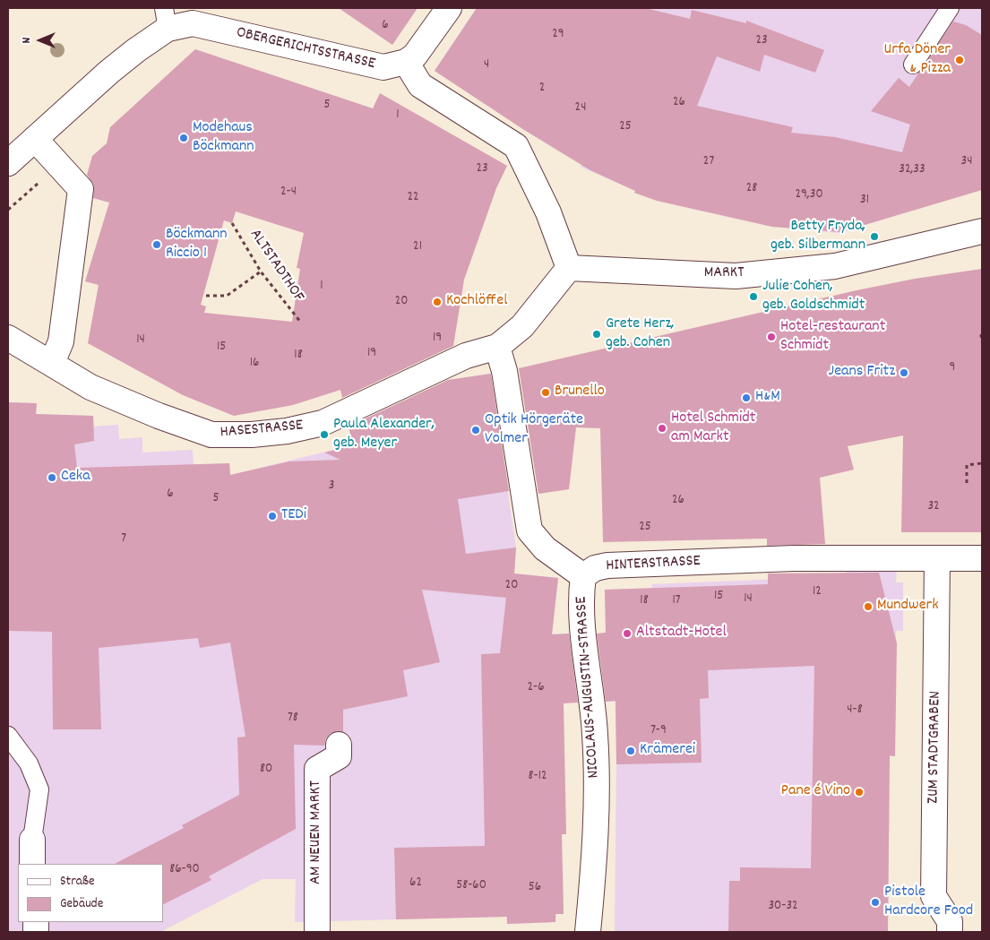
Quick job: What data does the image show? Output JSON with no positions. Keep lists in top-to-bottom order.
{
  "streets": {
    "street": [
      "OBERGERICHTSSTRASSE",
      "MARKT",
      "HASESTRASSE",
      "HINTERSTRASSE",
      "NICOLAUS-AUGUSTIN-STRASSE",
      "ZUM STADTGRABEN",
      "AM NEUEN MARKT"
    ],
    "path": ["ALTSTADTHOF"]
  },
  "crossings": [
    ["MARKT", "HASESTRASSE"],
    ["HASESTRASSE", "HINTERSTRASSE"],
    ["HINTERSTRASSE", "NICOLAUS-AUGUSTIN-STRASSE"],
    ["HINTERSTRASSE", "ZUM STADTGRABEN"]
  ],
  "places": [
    "Urfa Döner & Pizza",
    "Modehaus Böckmann",
    "Betty Fryda, geb. Silbermann",
    "Böckmann Riccio 1",
    "Julie Cohen, geb. Goldschmidt",
    "Kochlöffel",
    "Grete Herz, geb. Cohen",
    "Hotel-restaurant Schmidt",
    "Jeans Fritz",
    "Brunello",
    "H&M",
    "Hotel Schmidt am Markt",
    "Optik Hörgeräte Volmer",
    "Paula Alexander, geb. Meyer",
    "Ceka",
    "TEDi",
    "Mundwerk",
    "Altstadt-Hotel",
    "Krämerei",
    "Pane é Vino",
    "Pistole Hardcore Food"
  ],
  "house_numbers": [
    "6",
    "29",
    "23",
    "4",
    "2",
    "26",
    "5",
    "24",
    "1",
    "25",
    "27",
    "34",
    "23",
    "32,33",
    "28",
    "2-4",
    "29,30",
    "22",
    "31",
    "21",
    "1",
    "20",
    "19",
    "14",
    "15",
    "19",
    "18",
    "16",
    "9",
    "3",
    "6",
    "5",
    "26",
    "32",
    "25",
    "7",
    "20",
    "12",
    "15",
    "14",
    "18",
    "17",
    "2-6",
    "4-8",
    "78",
    "7-9",
    "80",
    "8-12",
    "86-90",
    "62",
    "58-60",
    "56",
    "30-32"
  ],
  "legend": ["Straße", "Gebäude"],
  "north": "left"
}
